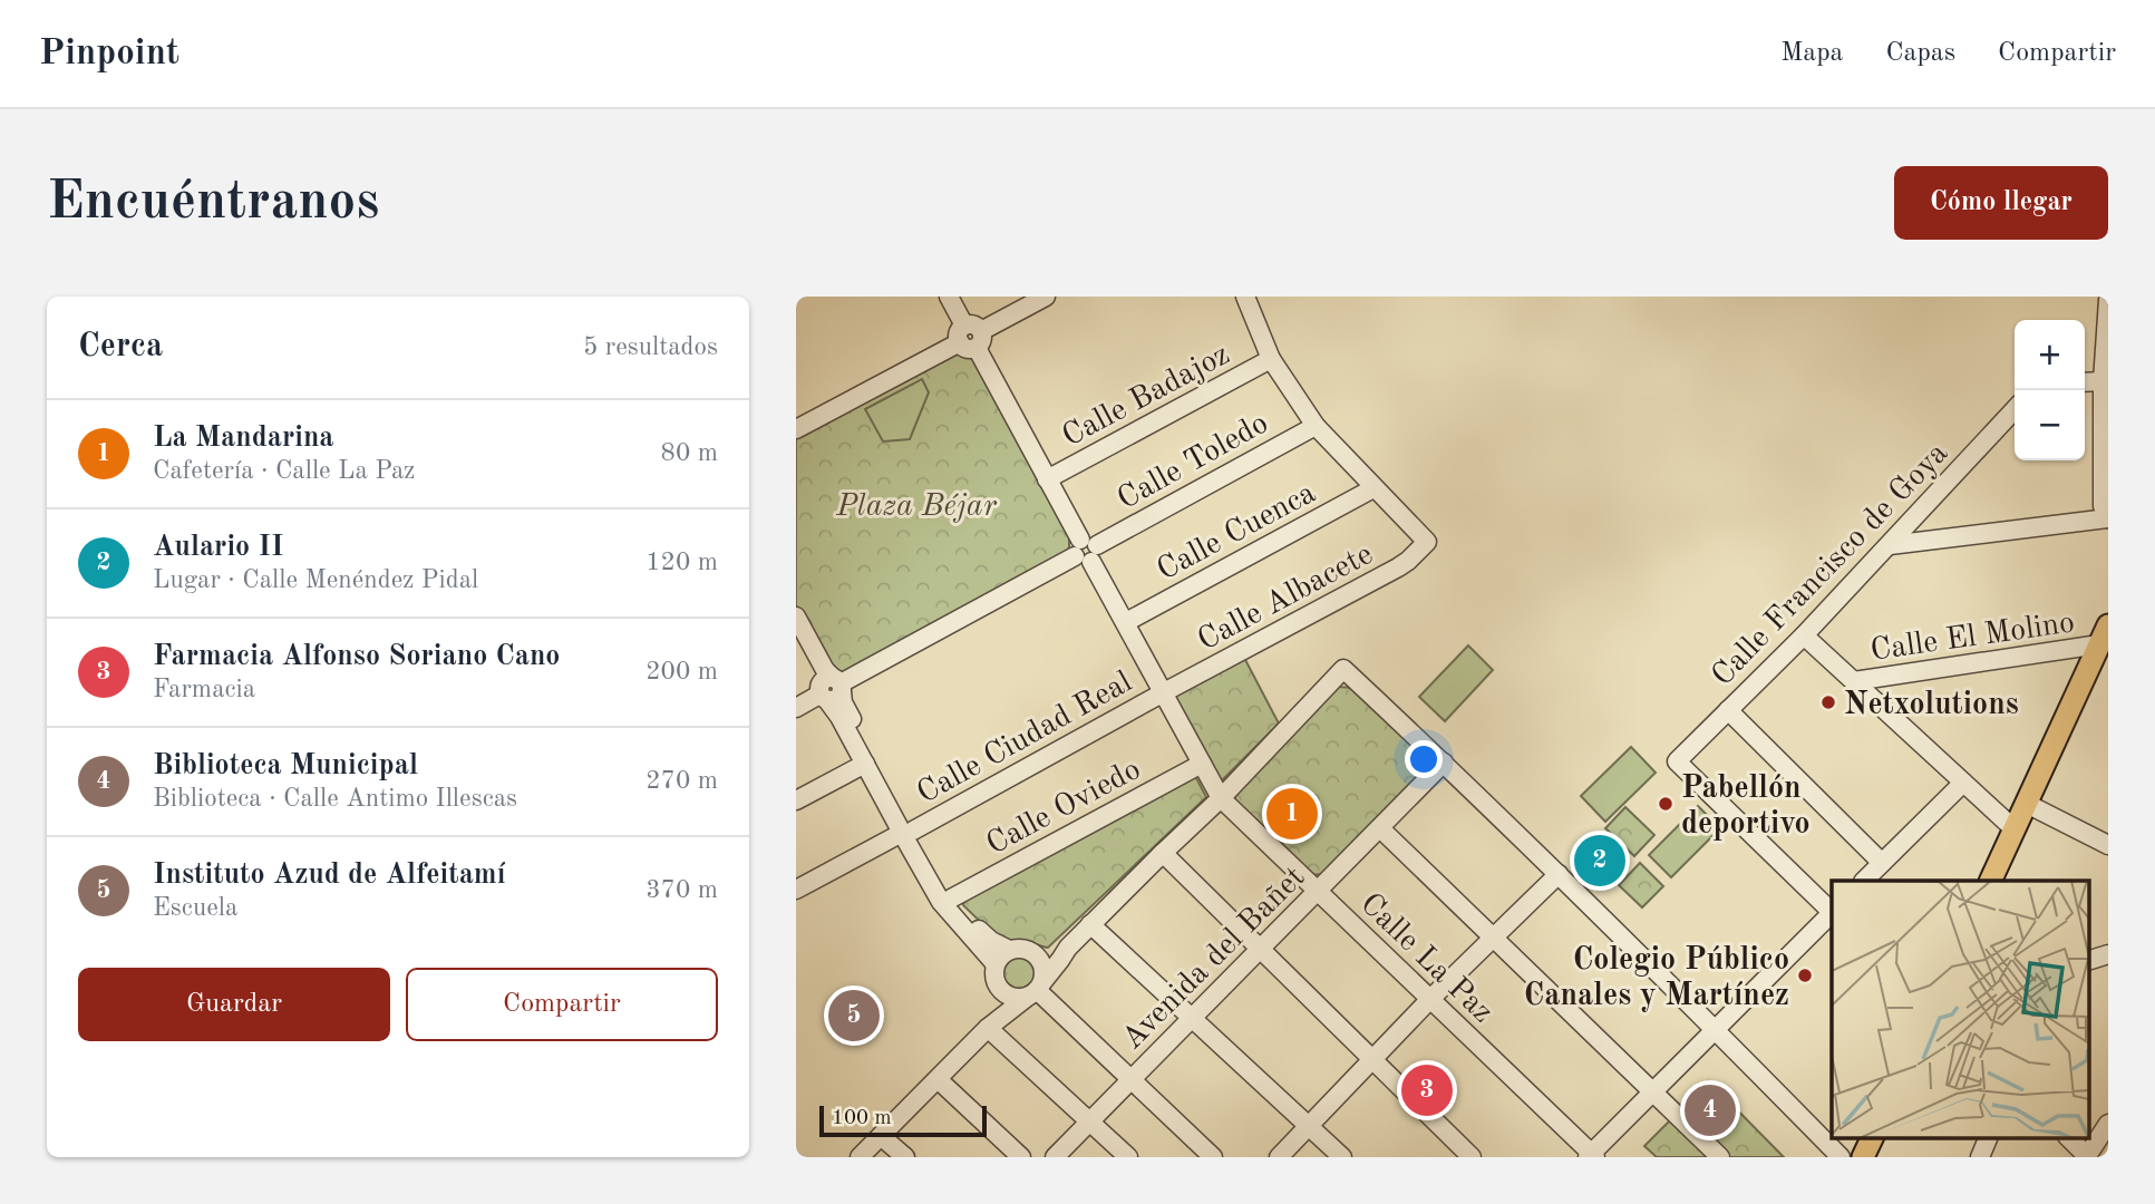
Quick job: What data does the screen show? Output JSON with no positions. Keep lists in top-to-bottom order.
{
  "streets": {
    "street": [
      "Calle Badajoz",
      "Calle Toledo",
      "Calle Cuenca",
      "Calle Francisco de Goya",
      "Calle Albacete",
      "Calle El Molino",
      "Calle Ciudad Real",
      "Calle Oviedo",
      "Avenida del Bañet",
      "Calle La Paz"
    ]
  },
  "crossings": [
    ["Calle Badajoz", "Calle La Paz"],
    ["Calle Toledo", "Calle La Paz"],
    ["Calle Cuenca", "Calle Albacete"],
    ["Calle Cuenca", "Calle La Paz"],
    ["Calle Albacete", "Calle Ciudad Real"],
    ["Calle Albacete", "Calle La Paz"],
    ["Calle Ciudad Real", "Calle La Paz"],
    ["Calle Oviedo", "Calle La Paz"],
    ["Avenida del Bañet", "Calle La Paz"]
  ],
  "parks": ["Plaza Béjar"],
  "places": ["Netxolutions", "Pabellón deportivo", "Colegio Público Canales y Martínez"],
  "scale_bar": "100 m",
  "page": {
    "header": "Pinpoint",
    "nav": ["Mapa", "Capas", "Compartir"],
    "buttons": [
      "Cómo llegar",
      ["Guardar", "Compartir"]
    ],
    "title": "Encuéntranos",
    "heading": ["Cerca", "5 resultados"],
    "map_buttons": ["+", "−"],
    "list": [
      {
        "mark": "1",
        "name": "La Mandarina",
        "note": "Cafetería · Calle La Paz",
        "value": "80 m"
      },
      {
        "mark": "2",
        "name": "Aulario II",
        "note": "Lugar · Calle Menéndez Pidal",
        "value": "120 m"
      },
      {
        "mark": "3",
        "name": "Farmacia Alfonso Soriano Cano",
        "note": "Farmacia",
        "value": "200 m"
      },
      {
        "mark": "4",
        "name": "Biblioteca Municipal",
        "note": "Biblioteca · Calle Antimo Illescas",
        "value": "270 m"
      },
      {
        "mark": "5",
        "name": "Instituto Azud de Alfeitamí",
        "note": "Escuela",
        "value": "370 m"
      }
    ],
    "pins": [
      "1",
      "2",
      "5",
      "3",
      "4"
    ],
    "scale": "100 m"
  }
}
